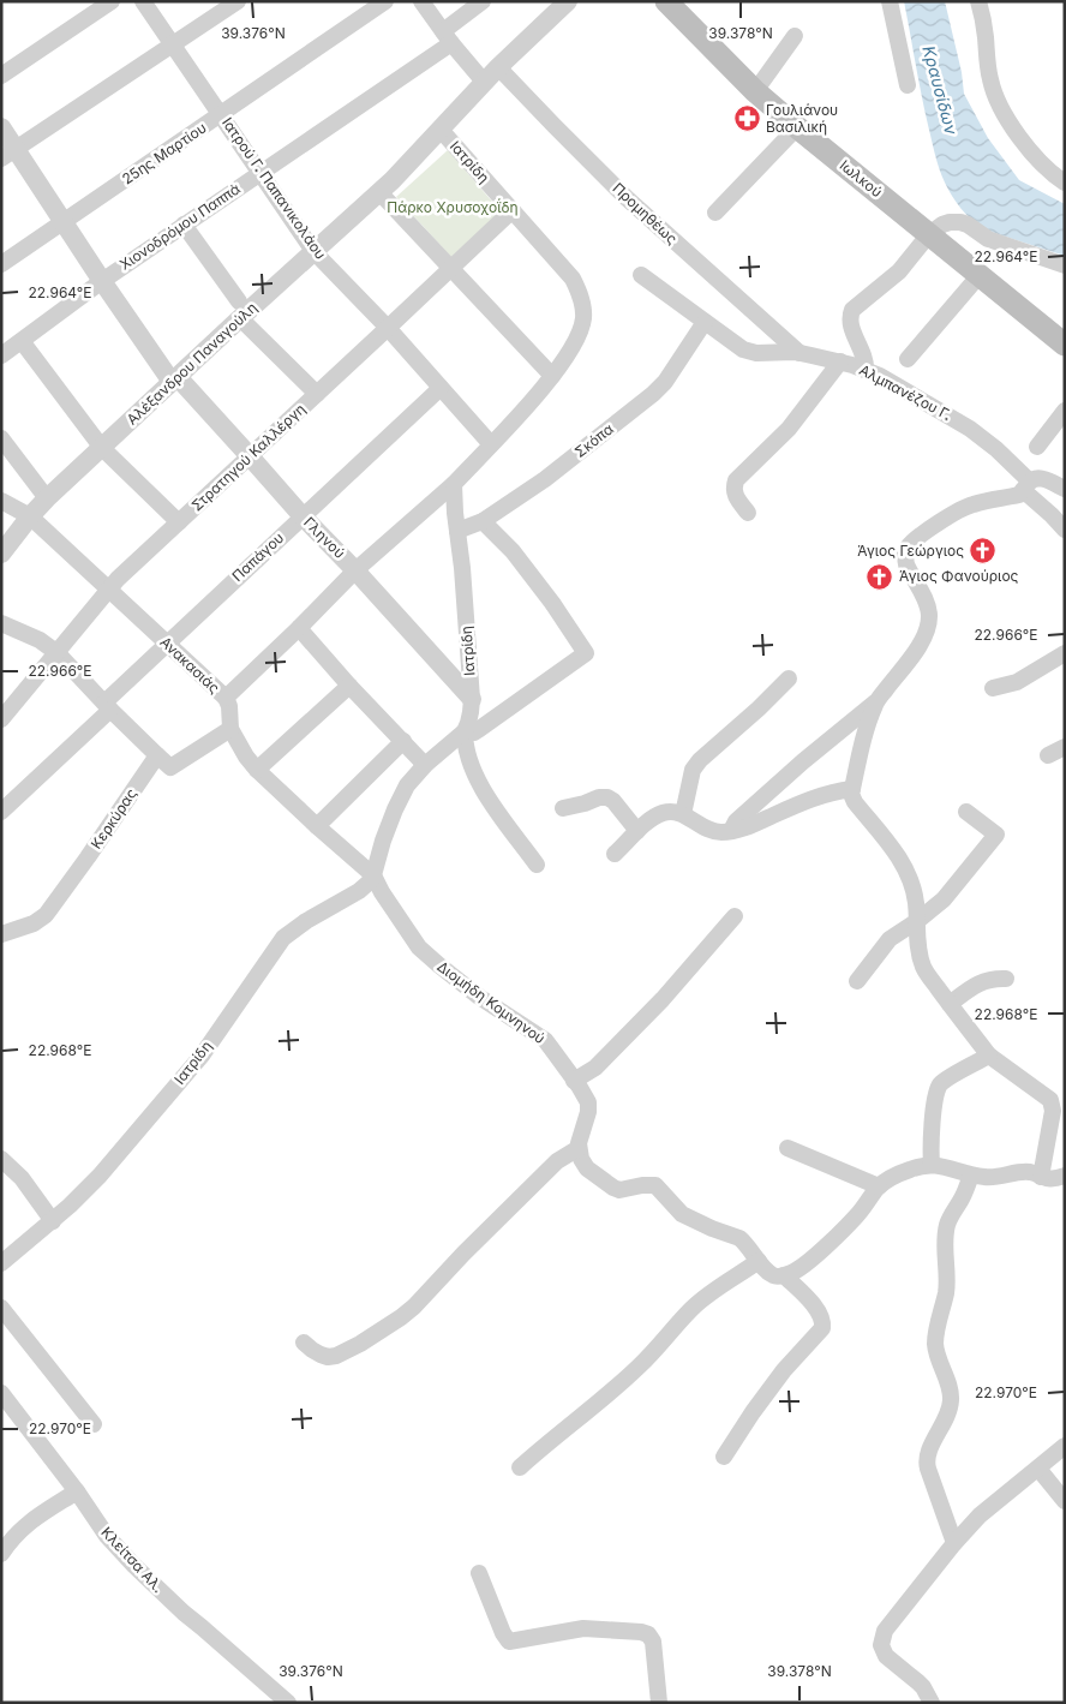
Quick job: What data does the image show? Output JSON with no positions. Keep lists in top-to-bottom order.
{
  "streets": {
    "main road": ["Ιωλκού"],
    "street": [
      "25ης Μαρτίου",
      "Ιατρίδη",
      "Ιατρού Γ. Παπανικολάου",
      "Προμηθέως",
      "Χιονοδρόμου Παππά",
      "Αλέξανδρου Παναγούλη",
      "Αλμπανέζου Γ.",
      "Σκόπα",
      "Στρατηγού Καλλέργη",
      "Γληνού",
      "Παπάγου",
      "Ανακασιάς",
      "Κερκύρας",
      "Διομήδη Κομνηνού",
      "Κλείτσα Αλ."
    ]
  },
  "crossings": [
    ["25ης Μαρτίου", "Ιατρού Γ. Παπανικολάου"],
    ["25ης Μαρτίου", "Γληνού"],
    ["Ιατρίδη", "Ιατρού Γ. Παπανικολάου"],
    ["Ιατρίδη", "Προμηθέως"],
    ["Ιατρίδη", "Αλέξανδρου Παναγούλη"],
    ["Ιατρίδη", "Σκόπα"],
    ["Ιατρίδη", "Στρατηγού Καλλέργη"],
    ["Ιατρίδη", "Γληνού"],
    ["Ιατρίδη", "Ανακασιάς"],
    ["Ιατρίδη", "Διομήδη Κομνηνού"],
    ["Ιατρού Γ. Παπανικολάου", "Χιονοδρόμου Παππά"],
    ["Ιατρού Γ. Παπανικολάου", "Αλέξανδρου Παναγούλη"],
    ["Ιατρού Γ. Παπανικολάου", "Στρατηγού Καλλέργη"],
    ["Ιατρού Γ. Παπανικολάου", "Παπάγου"],
    ["Προμηθέως", "Αλμπανέζου Γ."],
    ["Χιονοδρόμου Παππά", "Γληνού"],
    ["Αλέξανδρου Παναγούλη", "Γληνού"],
    ["Αλέξανδρου Παναγούλη", "Ανακασιάς"],
    ["Αλμπανέζου Γ.", "Σκόπα"],
    ["Στρατηγού Καλλέργη", "Γληνού"],
    ["Στρατηγού Καλλέργη", "Ανακασιάς"],
    ["Γληνού", "Παπάγου"],
    ["Παπάγου", "Ανακασιάς"],
    ["Ανακασιάς", "Διομήδη Κομνηνού"]
  ],
  "water": ["Κραυσίδων"],
  "parks": ["Πάρκο Χρυσοχοΐδη"],
  "places": {
    "pharmacy": ["Γουλιάνου Βασιλική"],
    "church": ["Άγιος Γεώργιος", "Άγιος Φανούριος"]
  },
  "coordinates": [
    "39.376°N",
    "39.378°N",
    "22.964°E",
    "22.966°E",
    "22.968°E",
    "22.970°E"
  ]
}
